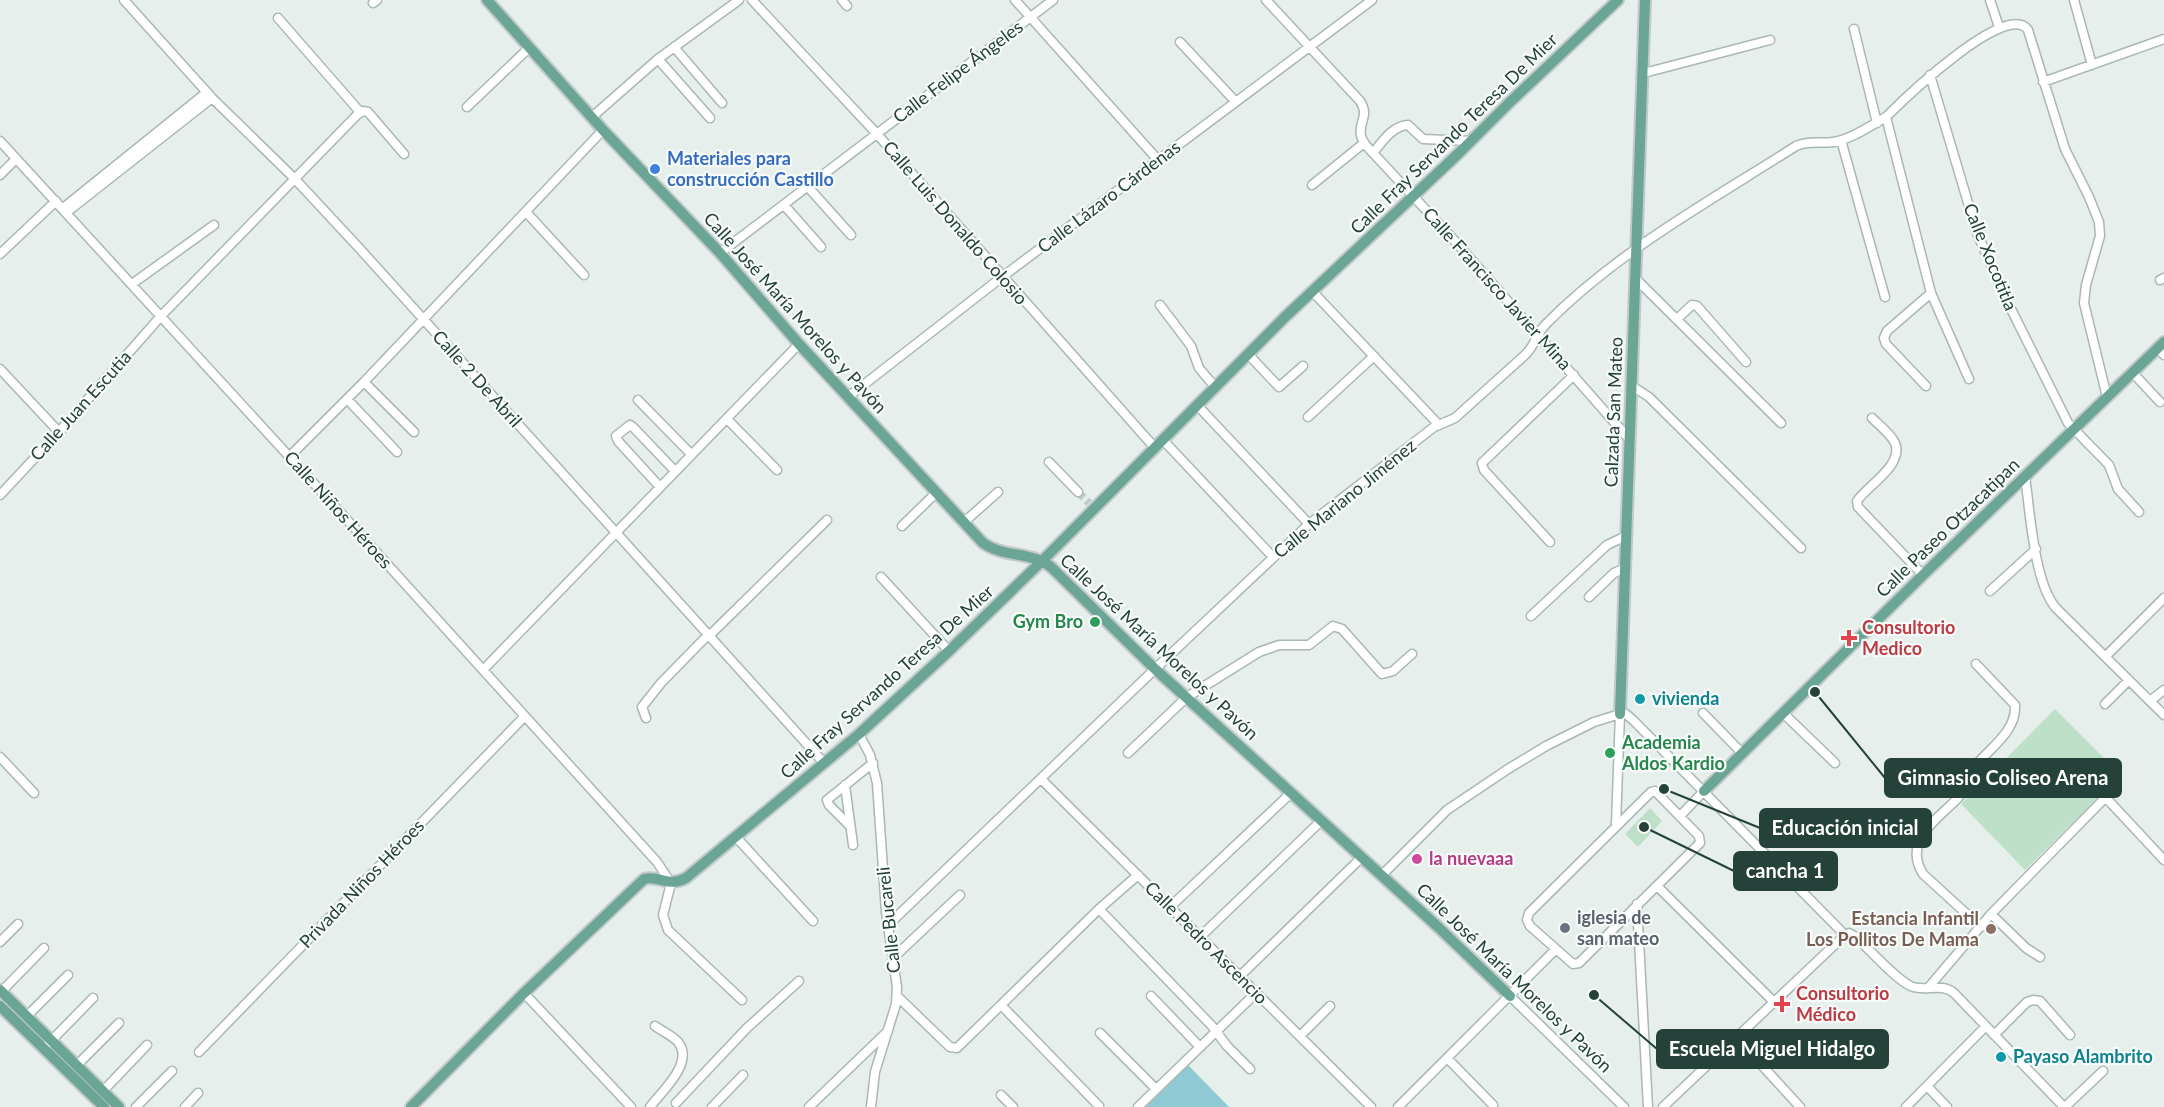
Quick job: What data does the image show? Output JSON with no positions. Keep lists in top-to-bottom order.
{
  "streets": {
    "main road": [
      "Calle Fray Servando Teresa De Mier",
      "Calle José María Morelos y Pavón",
      "Calzada San Mateo",
      "Calle Paseo Otzacatipan"
    ],
    "street": [
      "Calle Felipe Ángeles",
      "Calle Lázaro Cárdenas",
      "Calle Luis Donaldo Colosio",
      "Calle Xocotitla",
      "Calle Francisco Javier Mina",
      "Calle 2 De Abril",
      "Calle Juan Escutia",
      "Calle Mariano Jiménez",
      "Calle Niños Héroes",
      "Privada Niños Héroes",
      "Calle Bucareli",
      "Calle Pedro Ascencio"
    ]
  },
  "crossings": [
    ["Calle Felipe Ángeles", "Calle Luis Donaldo Colosio"],
    ["Calle Felipe Ángeles", "Calle José María Morelos y Pavón"],
    ["Calle Fray Servando Teresa De Mier", "Calle Luis Donaldo Colosio"],
    ["Calle Fray Servando Teresa De Mier", "Calle Francisco Javier Mina"],
    ["Calle Fray Servando Teresa De Mier", "Calle José María Morelos y Pavón"],
    ["Calle Fray Servando Teresa De Mier", "Calle 2 De Abril"],
    ["Calle Fray Servando Teresa De Mier", "Calle Niños Héroes"],
    ["Calle Fray Servando Teresa De Mier", "Calle Bucareli"],
    ["Calle Lázaro Cárdenas", "Calle Luis Donaldo Colosio"],
    ["Calle Lázaro Cárdenas", "Calle José María Morelos y Pavón"],
    ["Calle Luis Donaldo Colosio", "Calle Mariano Jiménez"],
    ["Calle Xocotitla", "Calle Paseo Otzacatipan"],
    ["Calle Francisco Javier Mina", "Calzada San Mateo"],
    ["Calle Francisco Javier Mina", "Calle Mariano Jiménez"],
    ["Calle José María Morelos y Pavón", "Calle Mariano Jiménez"],
    ["Calle 2 De Abril", "Calle Juan Escutia"],
    ["Calle Juan Escutia", "Calle Niños Héroes"],
    ["Calzada San Mateo", "Calle Mariano Jiménez"],
    ["Calle Mariano Jiménez", "Calle Bucareli"],
    ["Calle Mariano Jiménez", "Calle Pedro Ascencio"],
    ["Calle Niños Héroes", "Privada Niños Héroes"]
  ],
  "places": {
    "other": [
      "Materiales para construcción Castillo",
      "Gym Bro",
      "Gimnasio Coliseo Arena",
      "vivienda",
      "Academia Aldos Kardio",
      "Educación inicial",
      "cancha 1",
      "la nuevaaa",
      "iglesia de san mateo",
      "Estancia Infantil Los Pollitos De Mama",
      "Escuela Miguel Hidalgo",
      "Payaso Alambrito"
    ],
    "health": ["Consultorio Medico", "Consultorio Médico"]
  }
}
